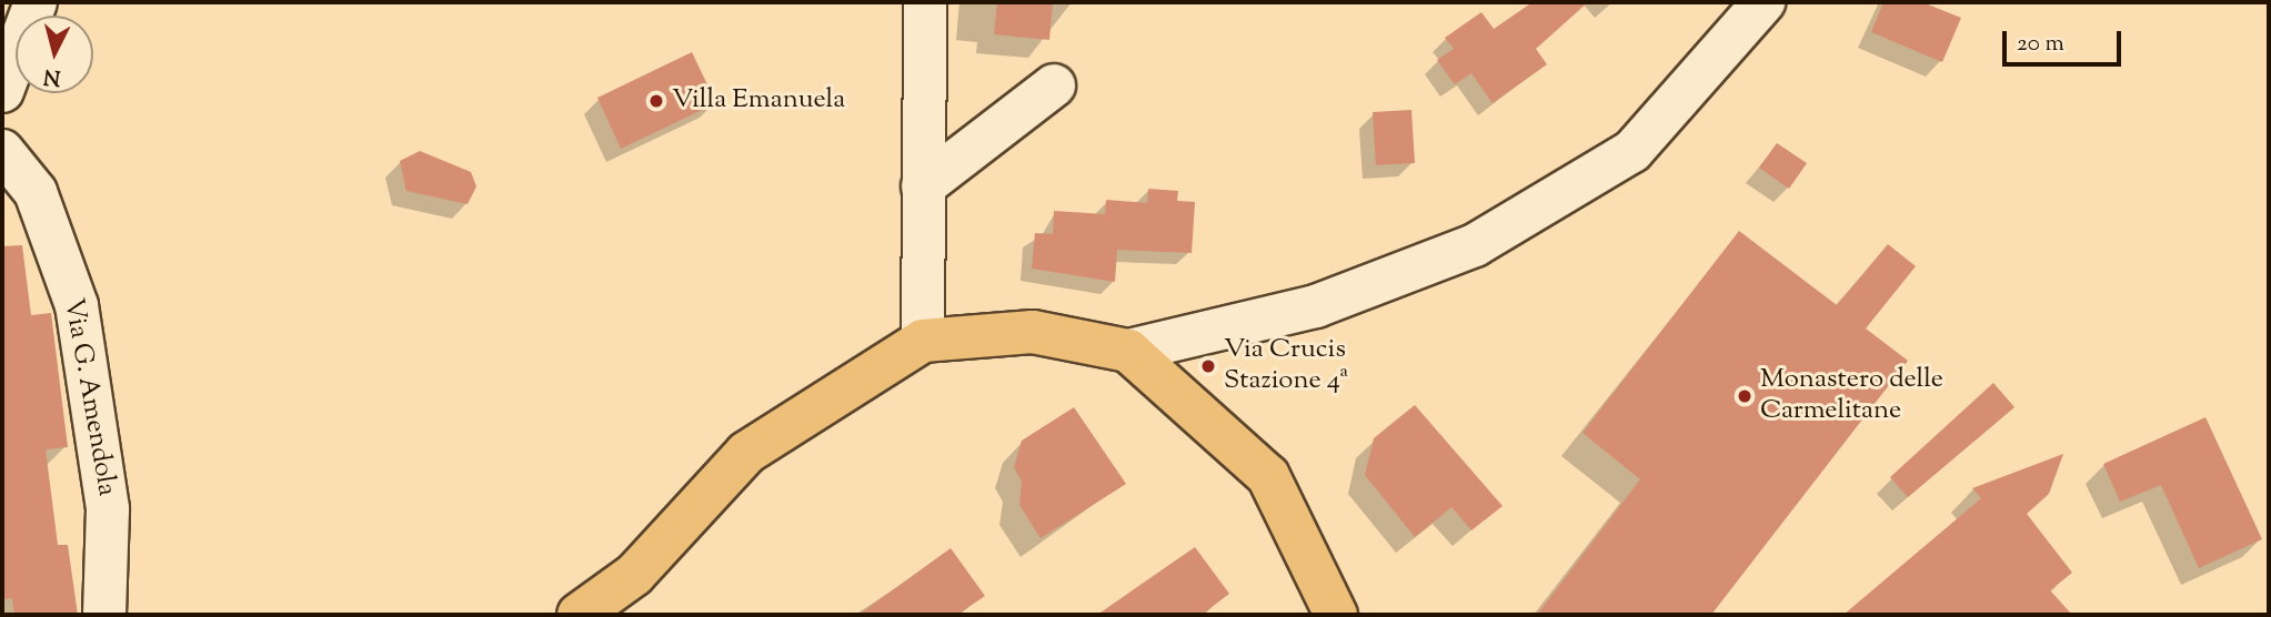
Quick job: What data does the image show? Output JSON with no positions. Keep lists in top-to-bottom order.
{
  "streets": {
    "street": ["Via G. Amendola"]
  },
  "places": ["Villa Emanuela", "Via Crucis Stazione 4ª", "Monastero delle Carmelitane"],
  "scale_bar": "20 m",
  "north": "bottom"
}
